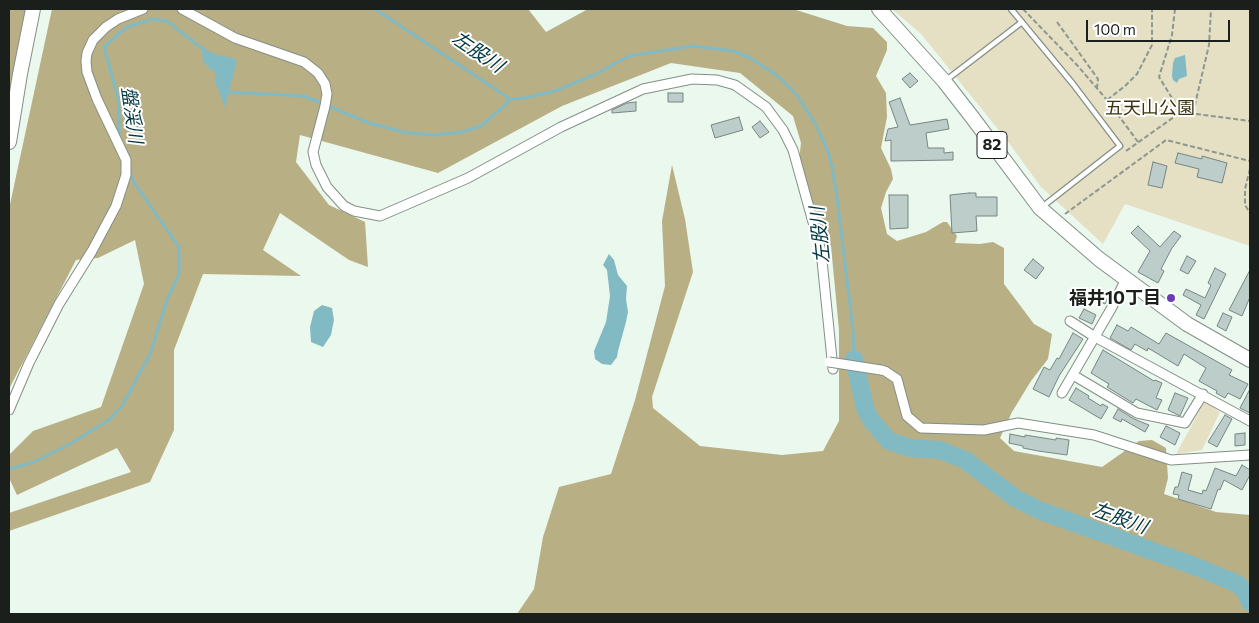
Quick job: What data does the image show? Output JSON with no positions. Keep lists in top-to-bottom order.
{
  "streets": {
    "main road": ["82"]
  },
  "water": ["左股川", "盤渓川"],
  "parks": ["五天山公園"],
  "places": ["福井10丁目"],
  "scale_bar": "100 m"
}
